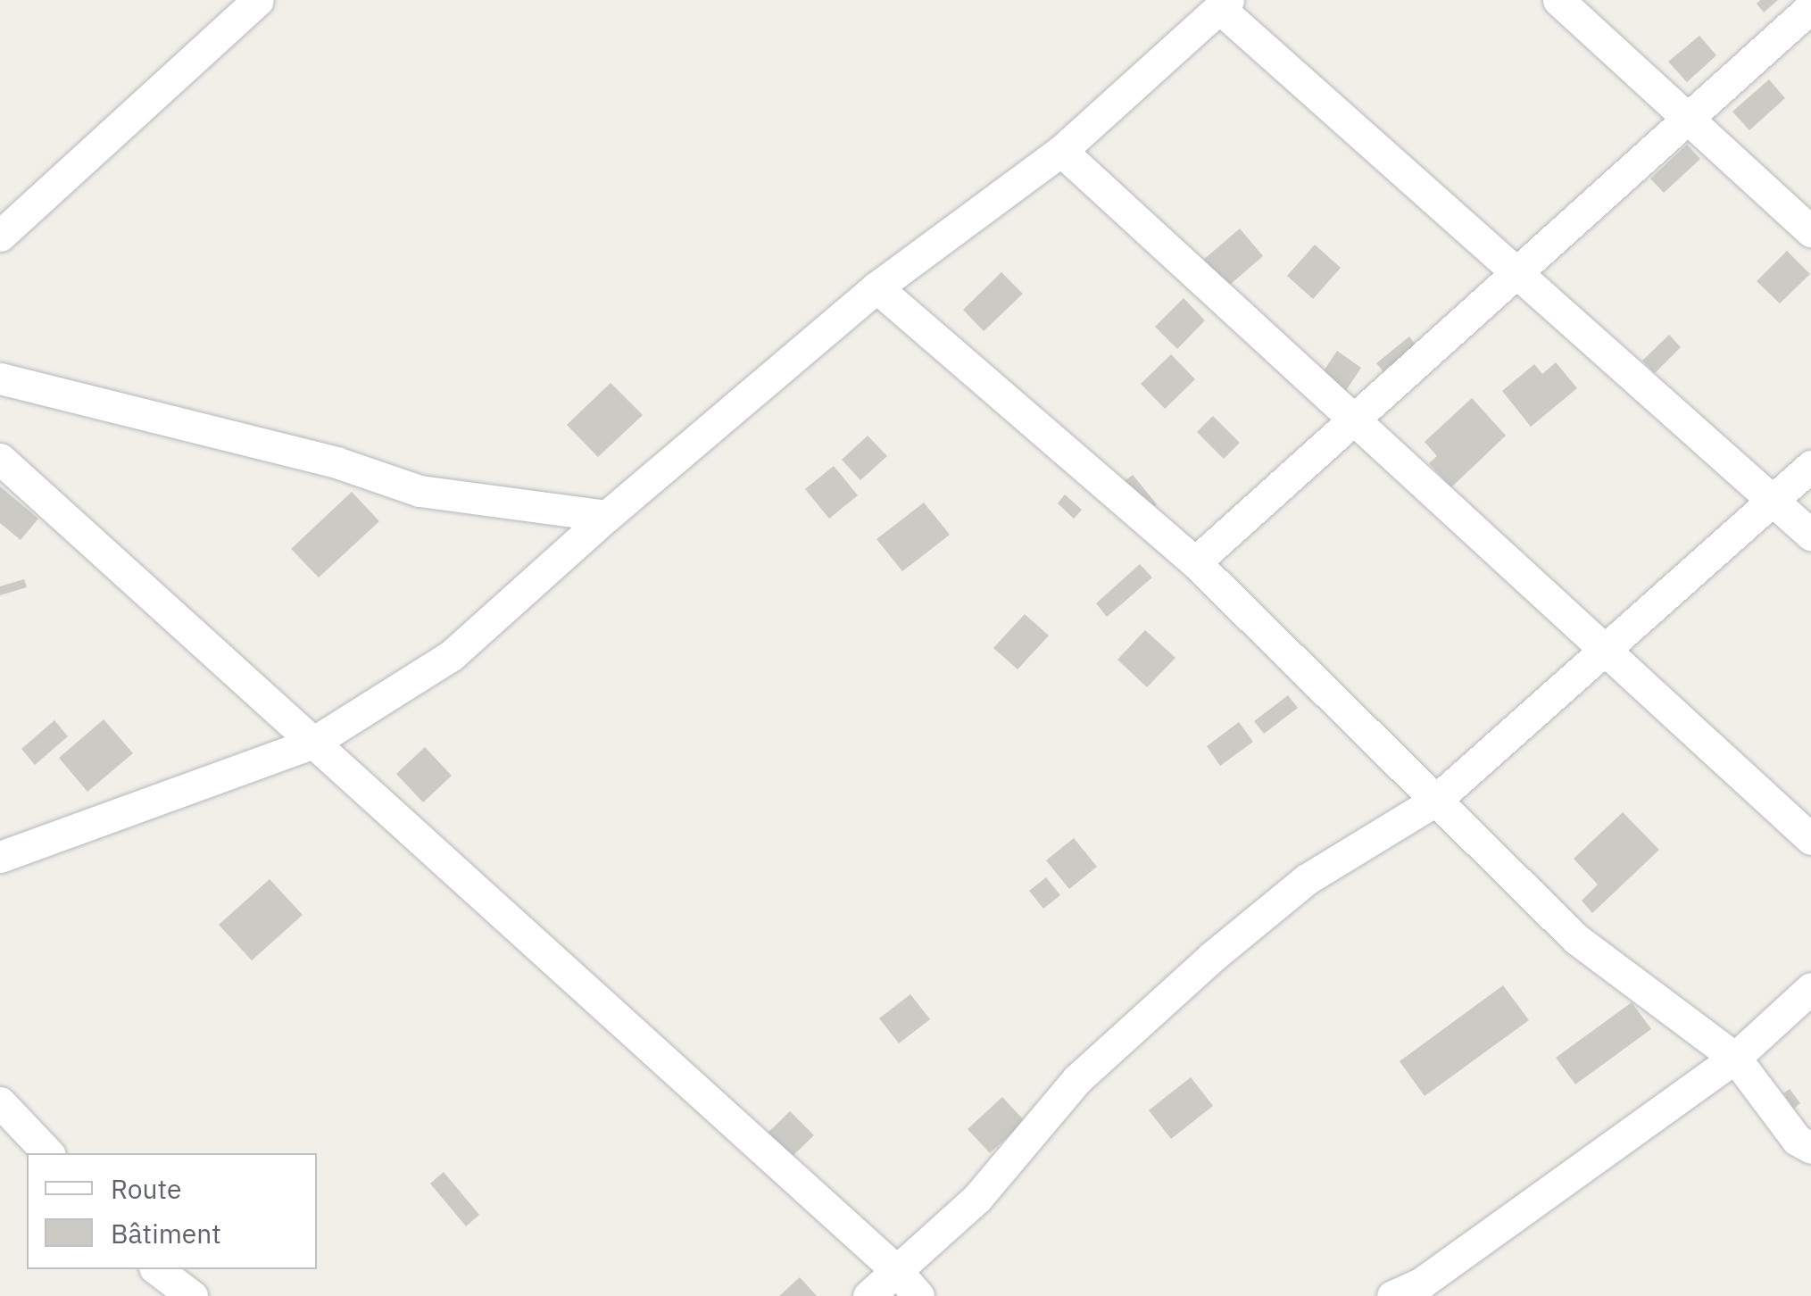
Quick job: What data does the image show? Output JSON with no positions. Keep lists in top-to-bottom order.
{
  "legend": ["Route", "Bâtiment"]
}
